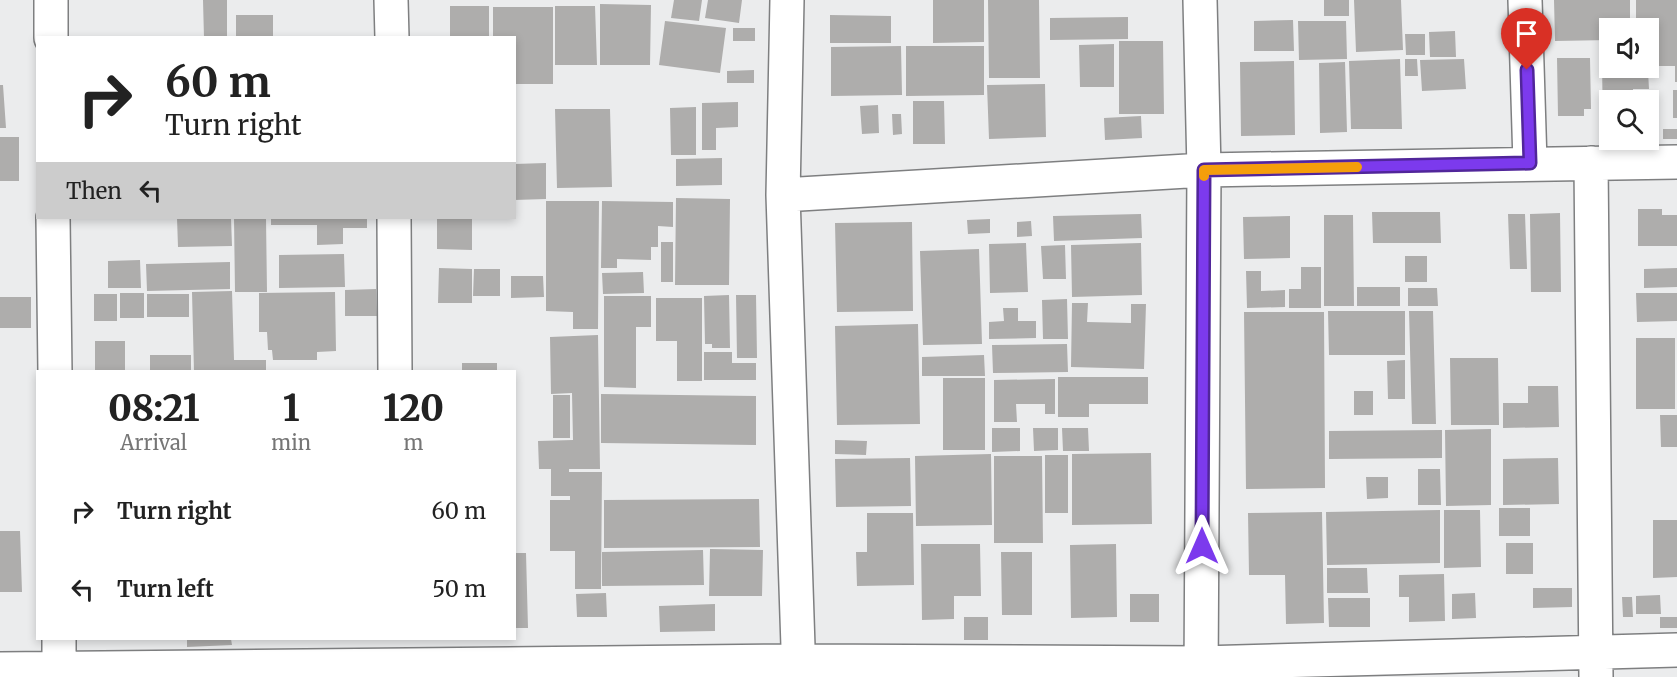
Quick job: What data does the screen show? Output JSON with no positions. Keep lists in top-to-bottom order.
{
  "page": {
    "turn": ["60 m", "Turn right"],
    "then": "Then",
    "eta": [
      "08:21",
      "Arrival",
      "1",
      "min",
      "120",
      "m"
    ],
    "list": [
      {
        "name": "Turn right",
        "value": "60 m"
      },
      {
        "name": "Turn left",
        "value": "50 m"
      }
    ]
  }
}
